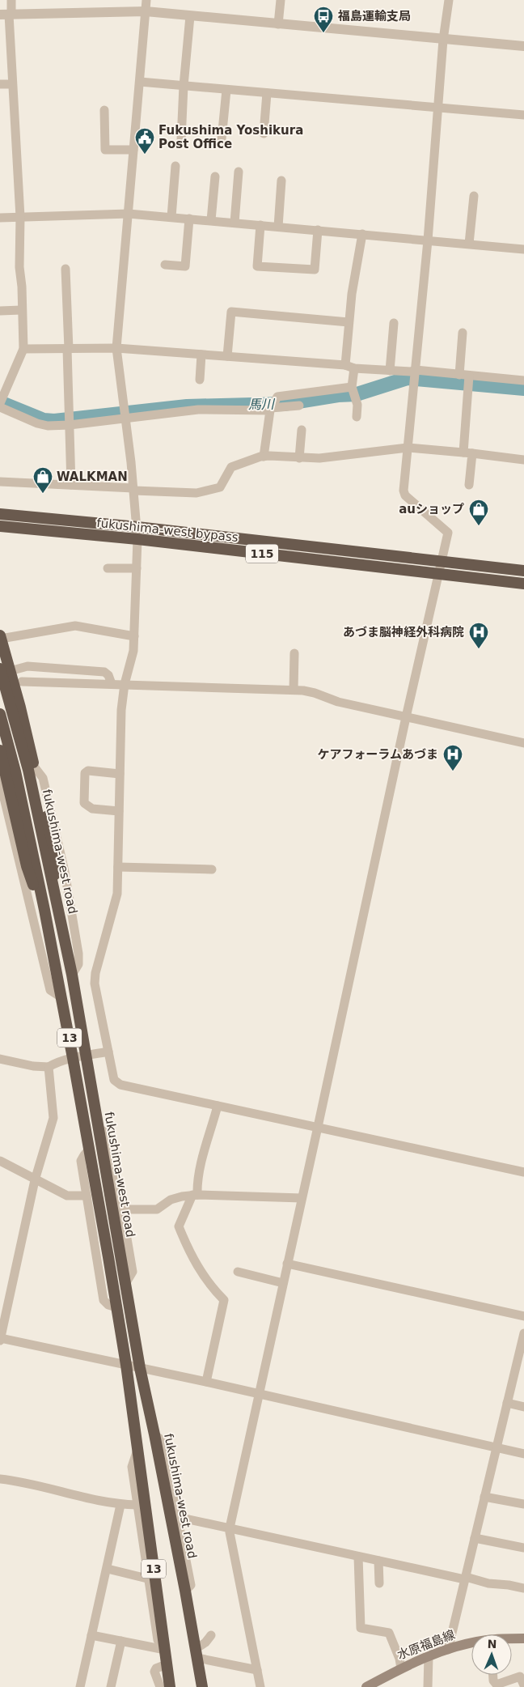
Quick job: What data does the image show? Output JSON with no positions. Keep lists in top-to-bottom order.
{
  "streets": {
    "highway": [
      "fukushima-west bypass",
      "115",
      "fukushima-west road",
      "13"
    ],
    "main road": ["水原福島線"]
  },
  "water": ["馬川"],
  "places": {
    "bus stop": ["福島運輸支局"],
    "public building": ["Fukushima Yoshikura Post Office"],
    "shop": ["WALKMAN", "auショップ"],
    "hospital": ["あづま脳神経外科病院", "ケアフォーラムあづま"]
  },
  "north": "top"
}
